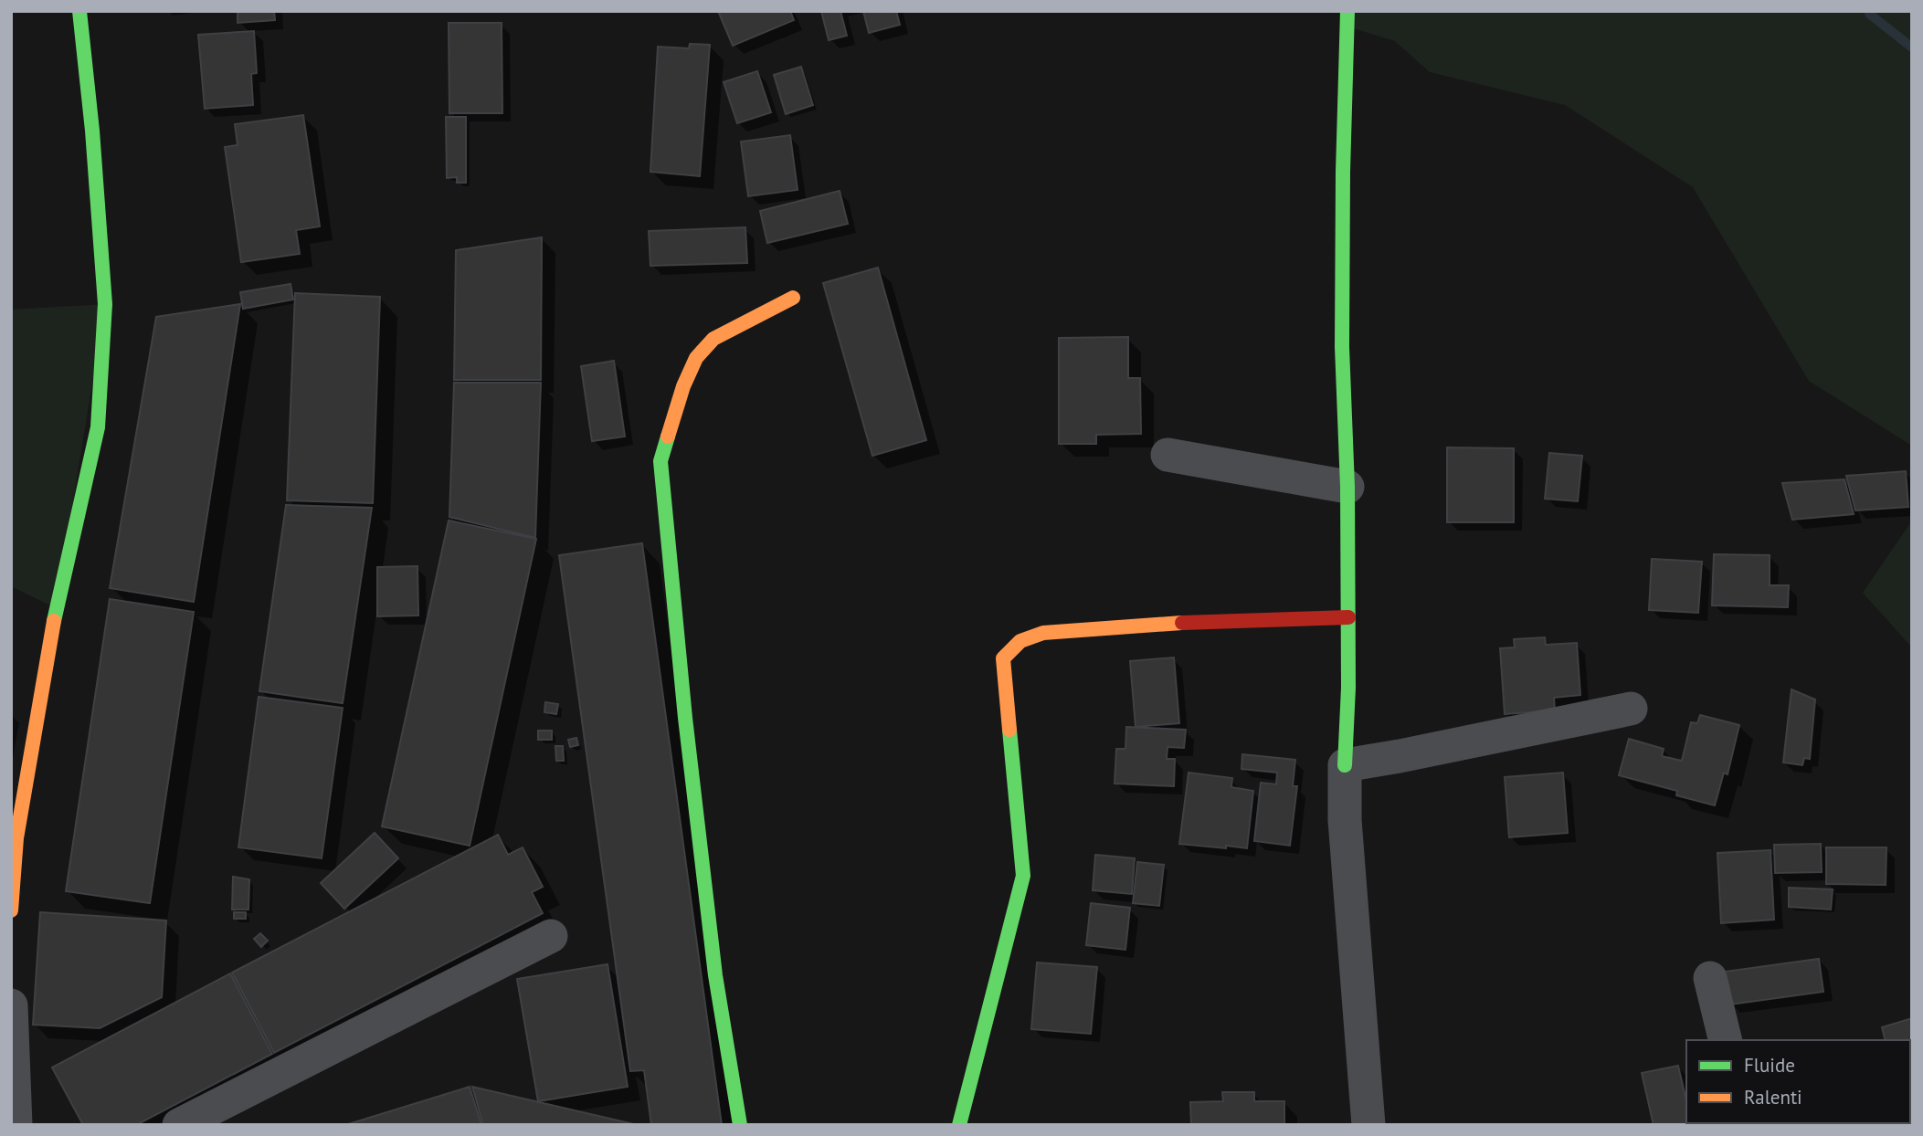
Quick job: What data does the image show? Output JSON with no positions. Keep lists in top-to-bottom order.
{
  "legend": ["Fluide", "Ralenti"]
}
